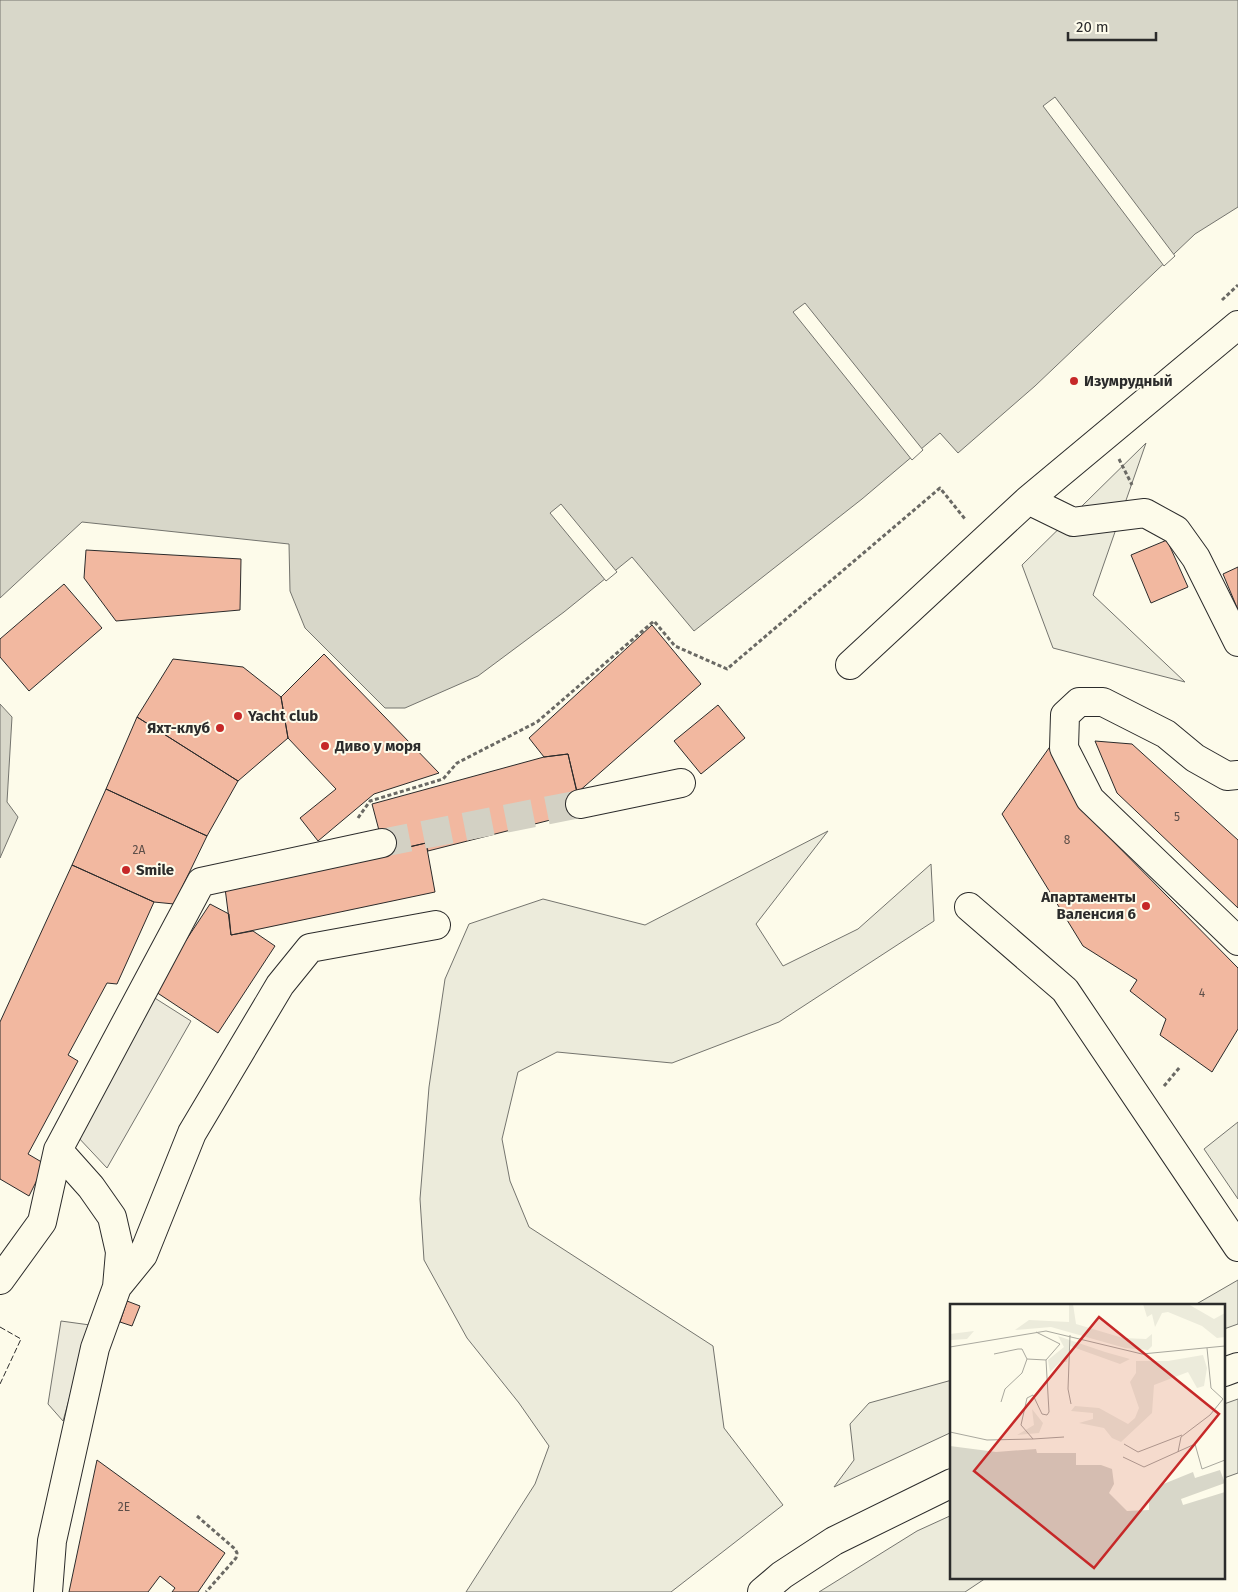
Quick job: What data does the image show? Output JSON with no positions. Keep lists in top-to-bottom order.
{
  "places": [
    "Изумрудный",
    "Yacht club",
    "Яхт-клуб",
    "Диво у моря",
    "Smile",
    "Апартаменты Валенсия 6"
  ],
  "house_numbers": [
    "5",
    "8",
    "2А",
    "4",
    "2Е"
  ],
  "scale_bar": "20 m"
}
